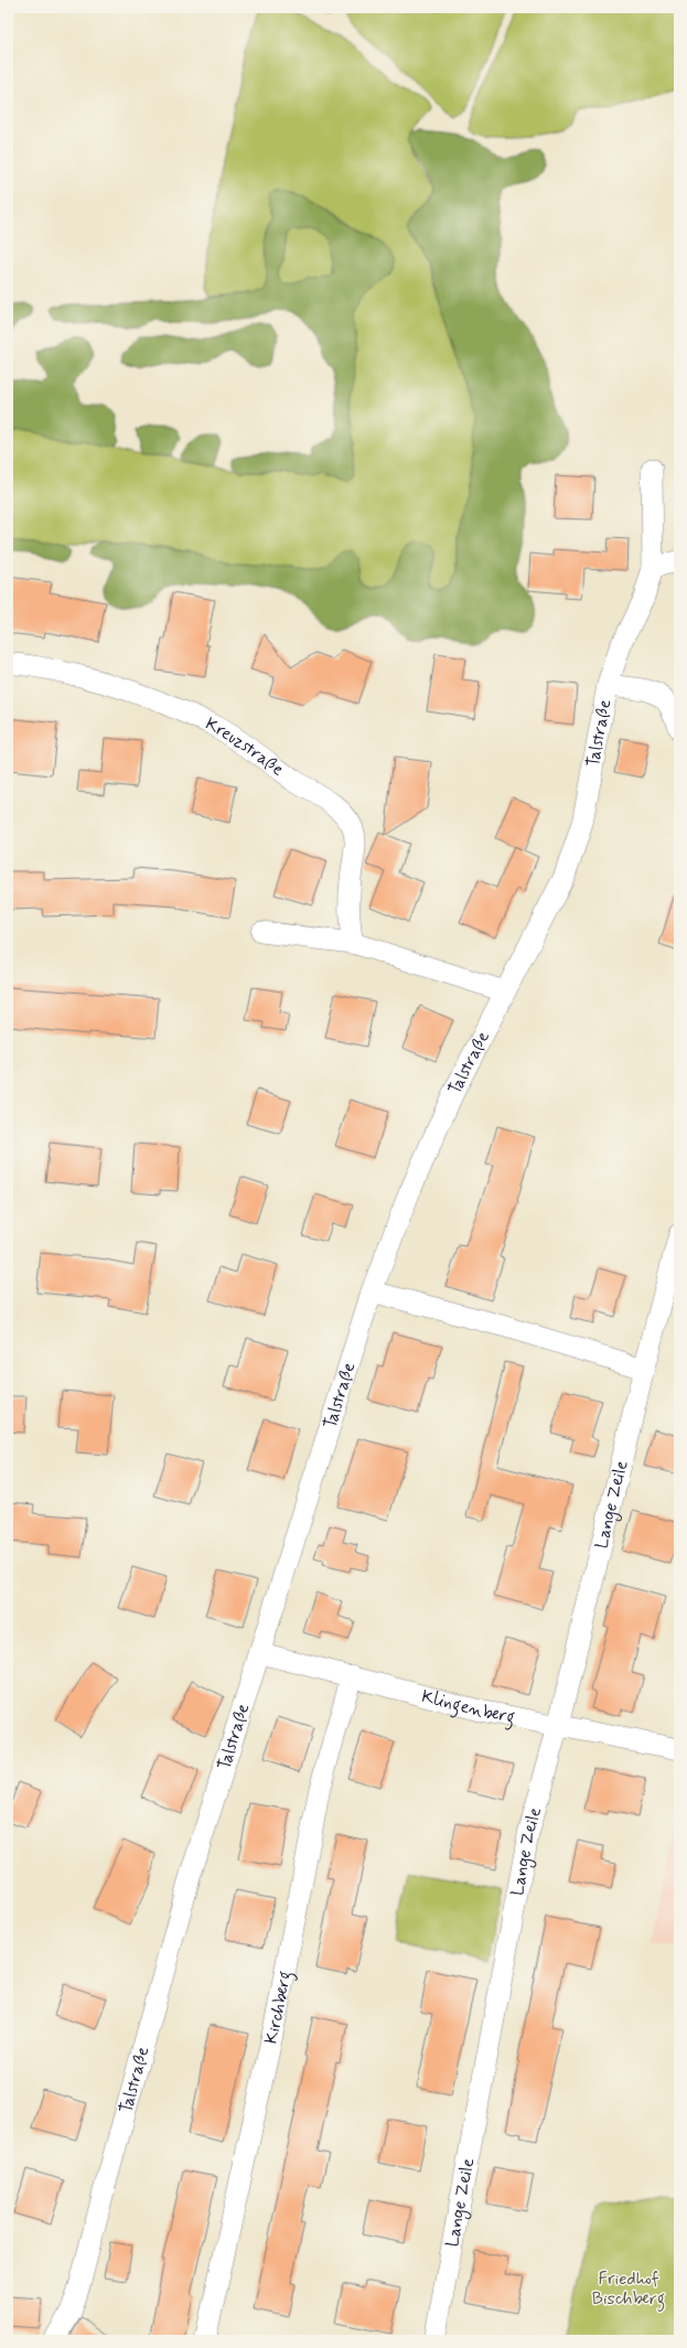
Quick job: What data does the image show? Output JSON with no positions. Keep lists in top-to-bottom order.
{
  "streets": {
    "street": [
      "Talstraße",
      "Kreuzstraße",
      "Lange Zeile",
      "Klingenberg",
      "Kirchberg"
    ]
  },
  "crossings": [
    ["Talstraße", "Klingenberg"],
    ["Lange Zeile", "Klingenberg"],
    ["Klingenberg", "Kirchberg"]
  ],
  "parks": ["Friedhof Bischberg"]
}
